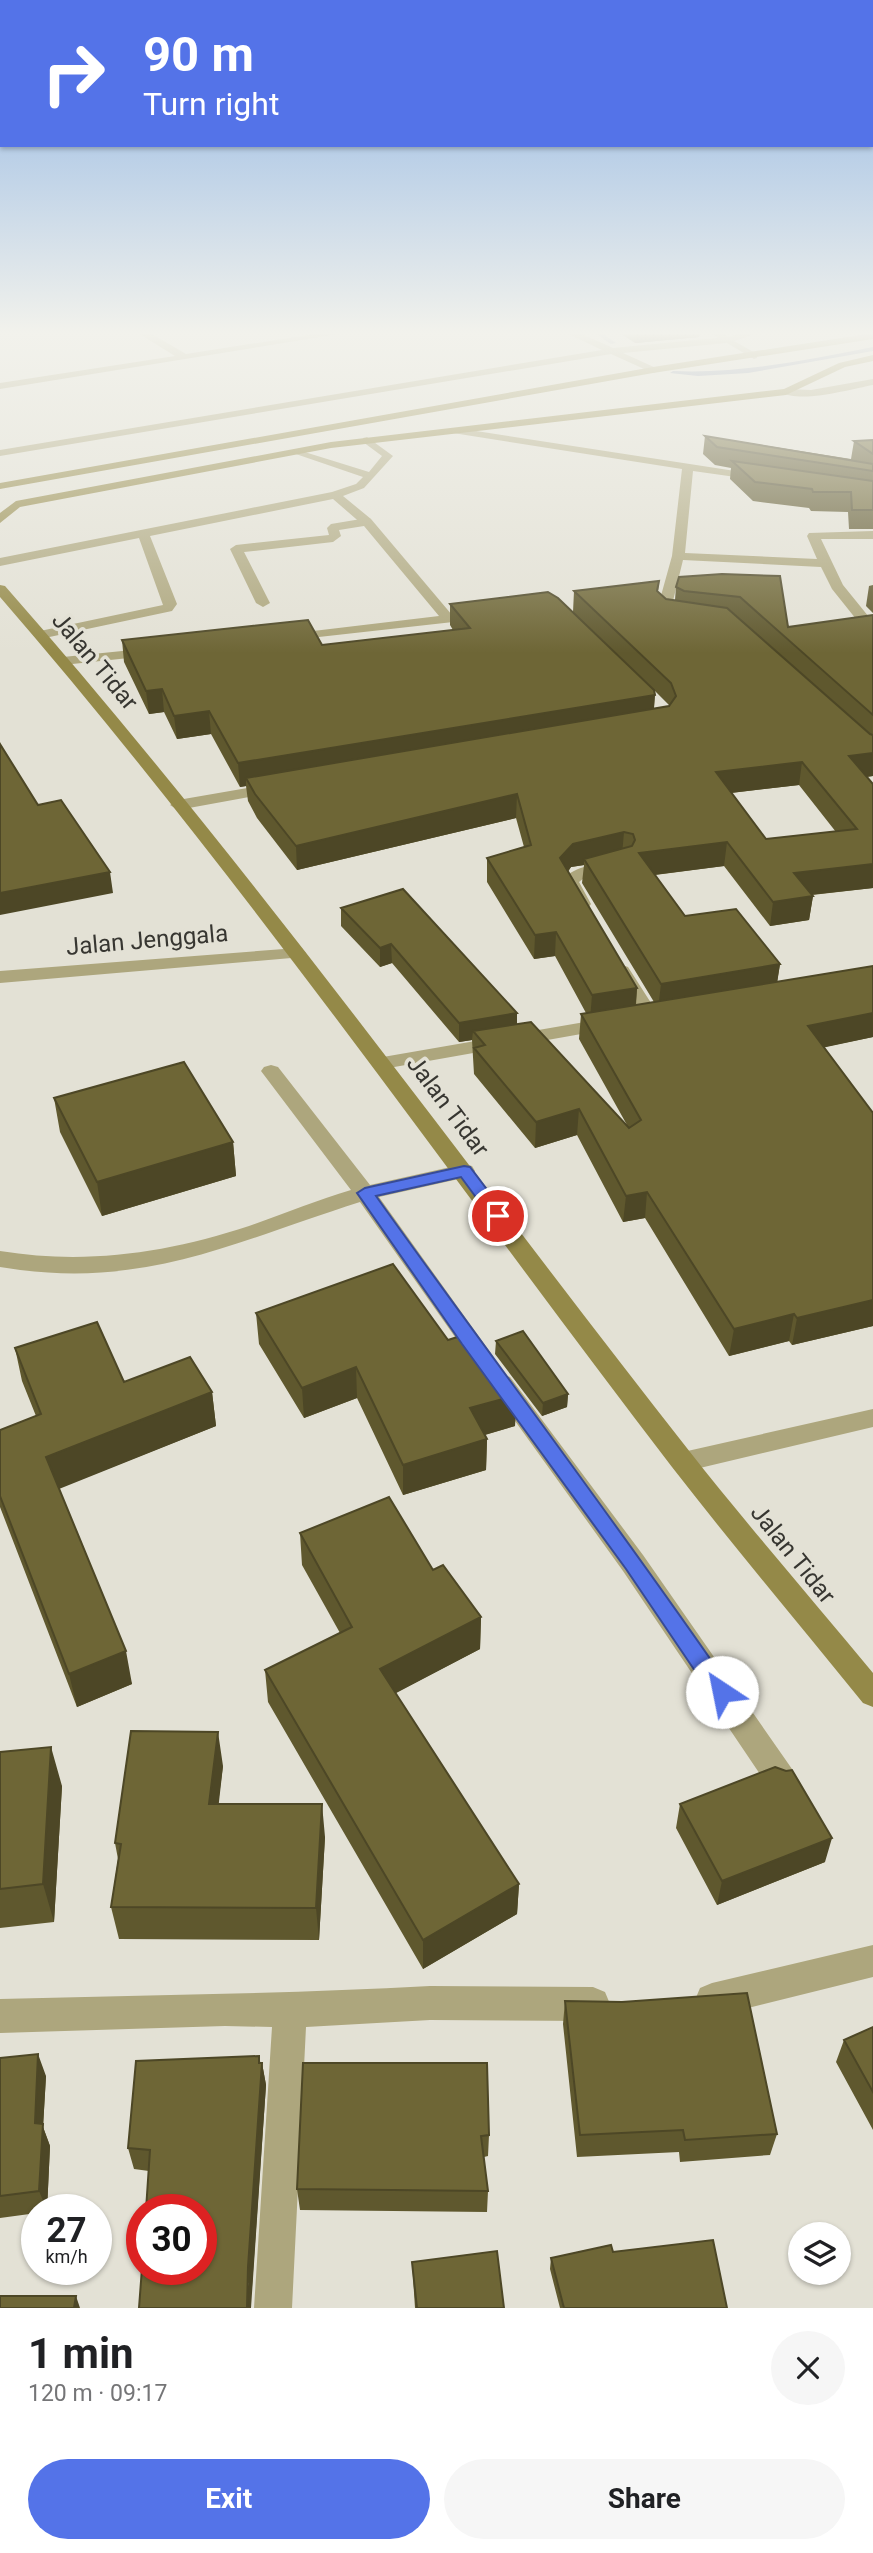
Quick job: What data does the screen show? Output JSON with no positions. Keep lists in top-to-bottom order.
{
  "streets": {
    "main road": ["Jalan Tidar"],
    "street": ["Jalan Jenggala"]
  },
  "crossings": [
    ["Jalan Tidar", "Jalan Jenggala"]
  ],
  "page": {
    "turn": ["90 m", "Turn right"],
    "speed": "27 km/h",
    "limit": "30",
    "heading": ["1 min", "120 m · 09:17"],
    "buttons": ["Exit", "Share"]
  }
}
